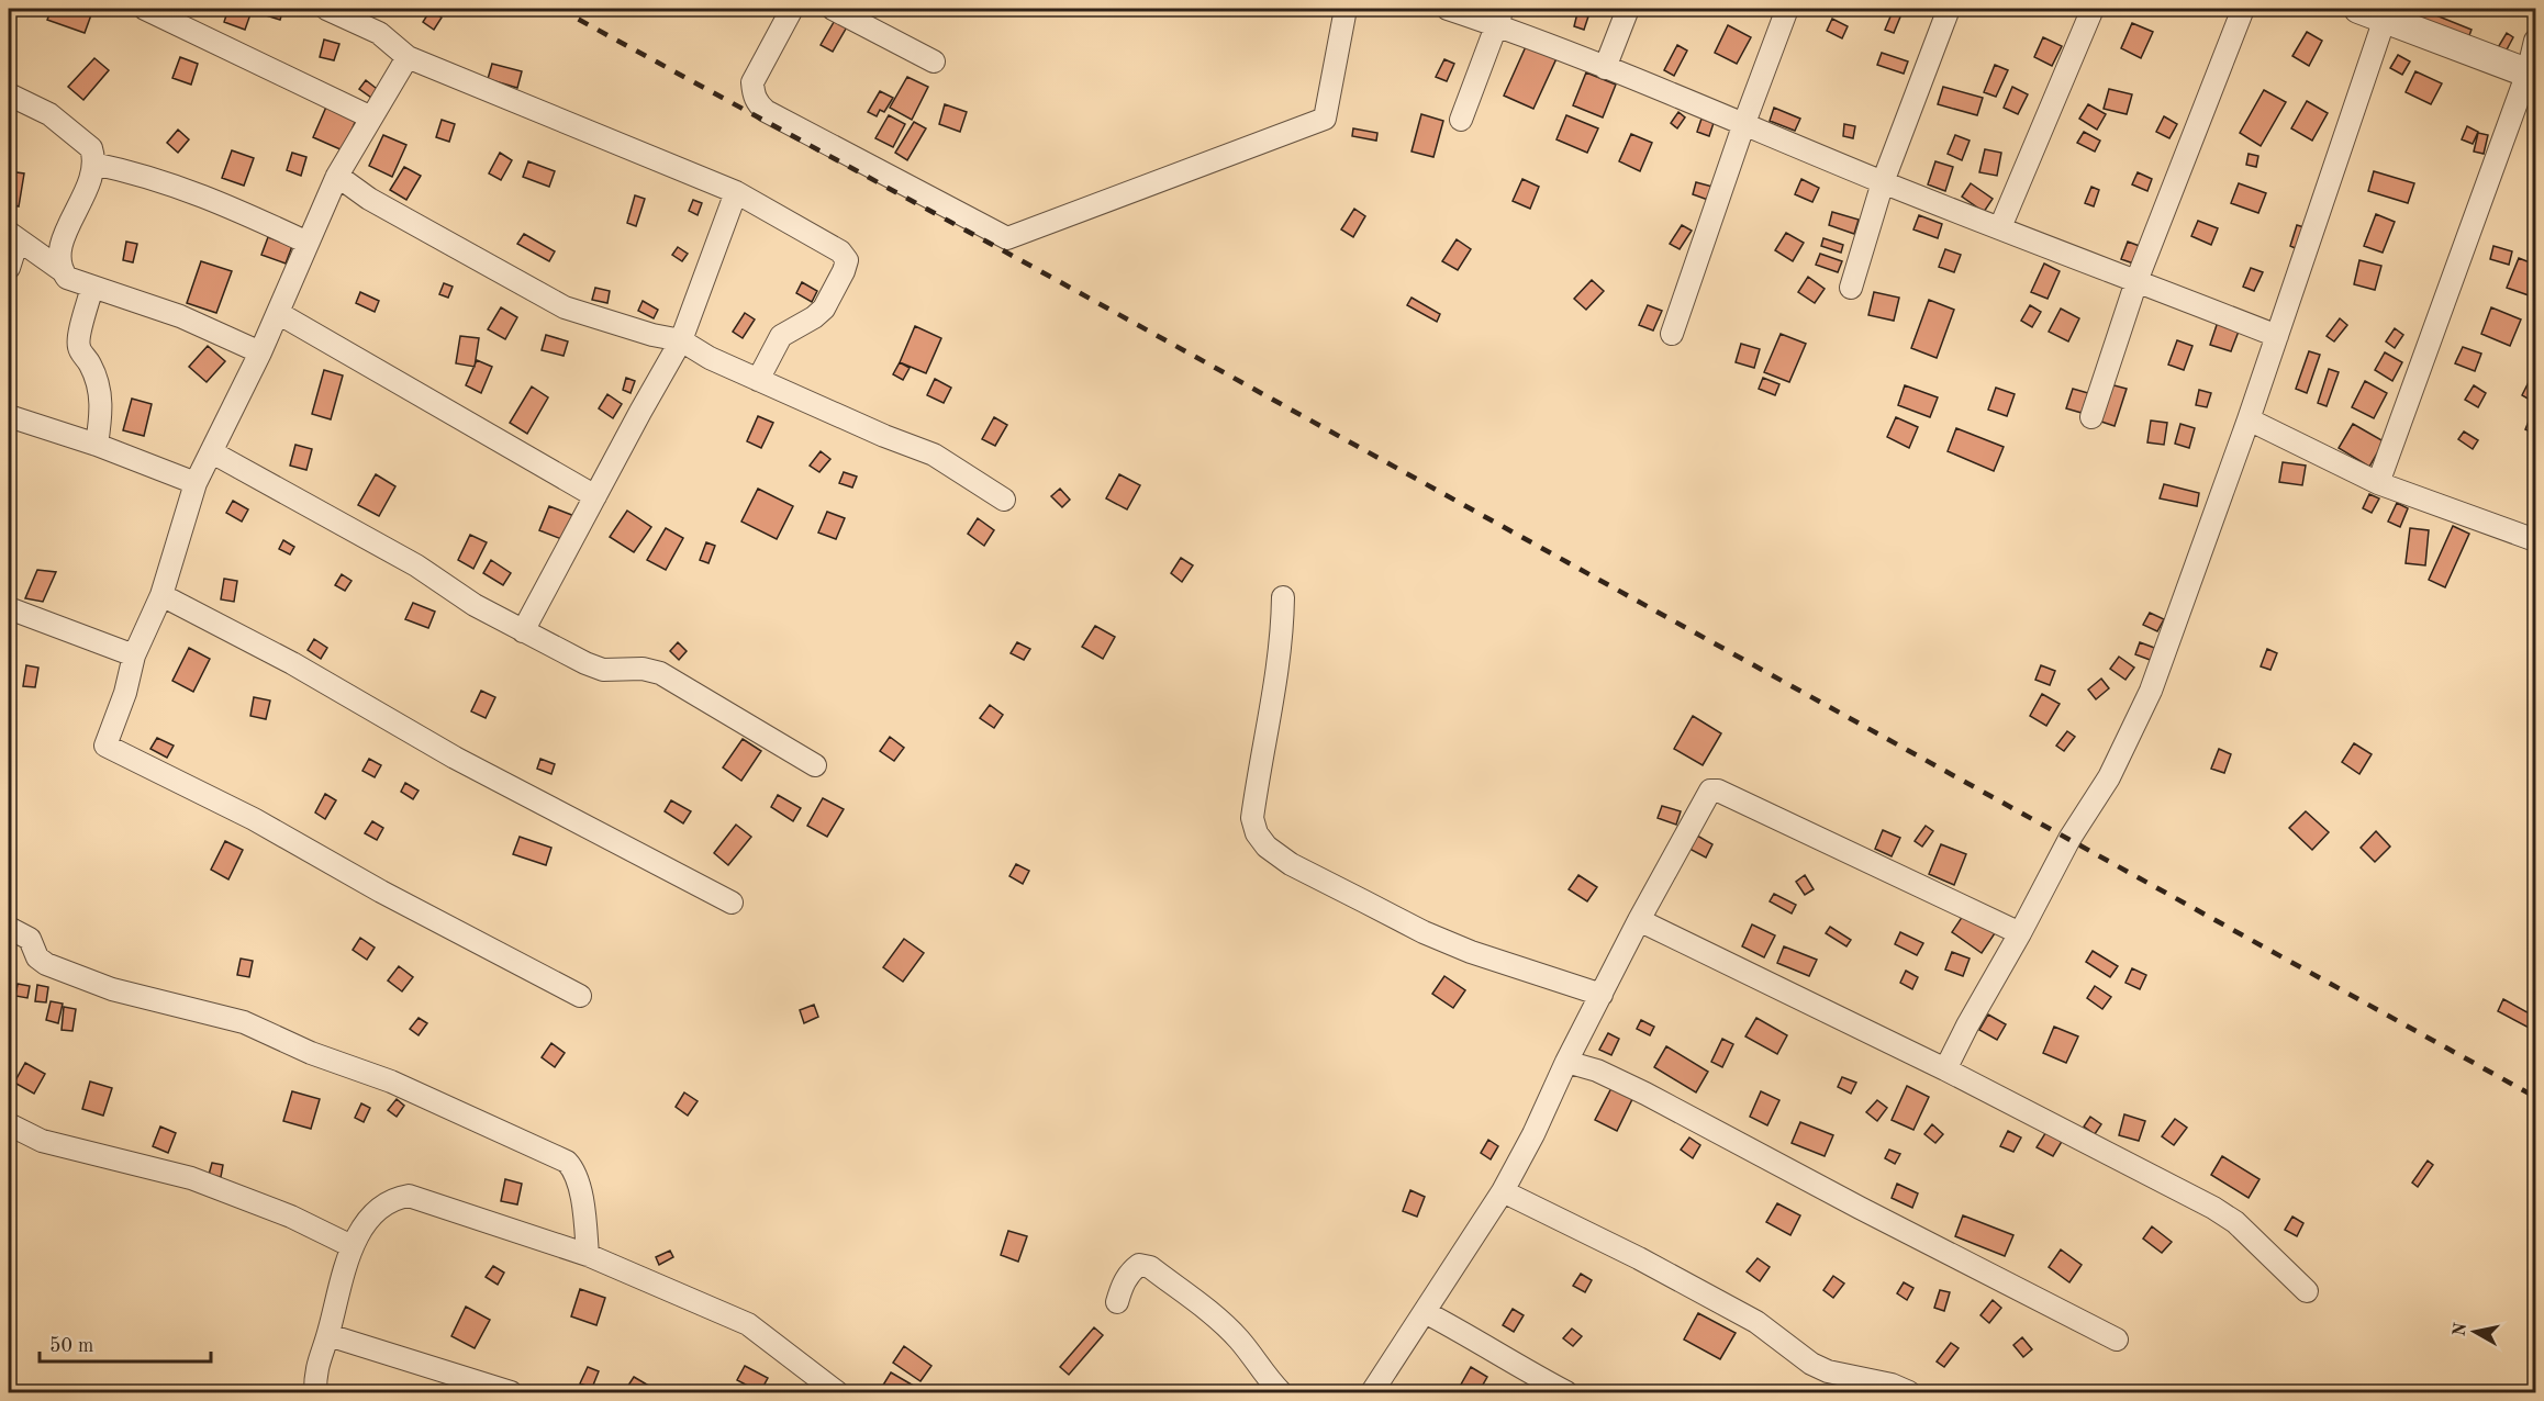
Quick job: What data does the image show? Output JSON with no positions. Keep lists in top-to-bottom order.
{
  "scale_bar": "50 m",
  "north": "left"
}
